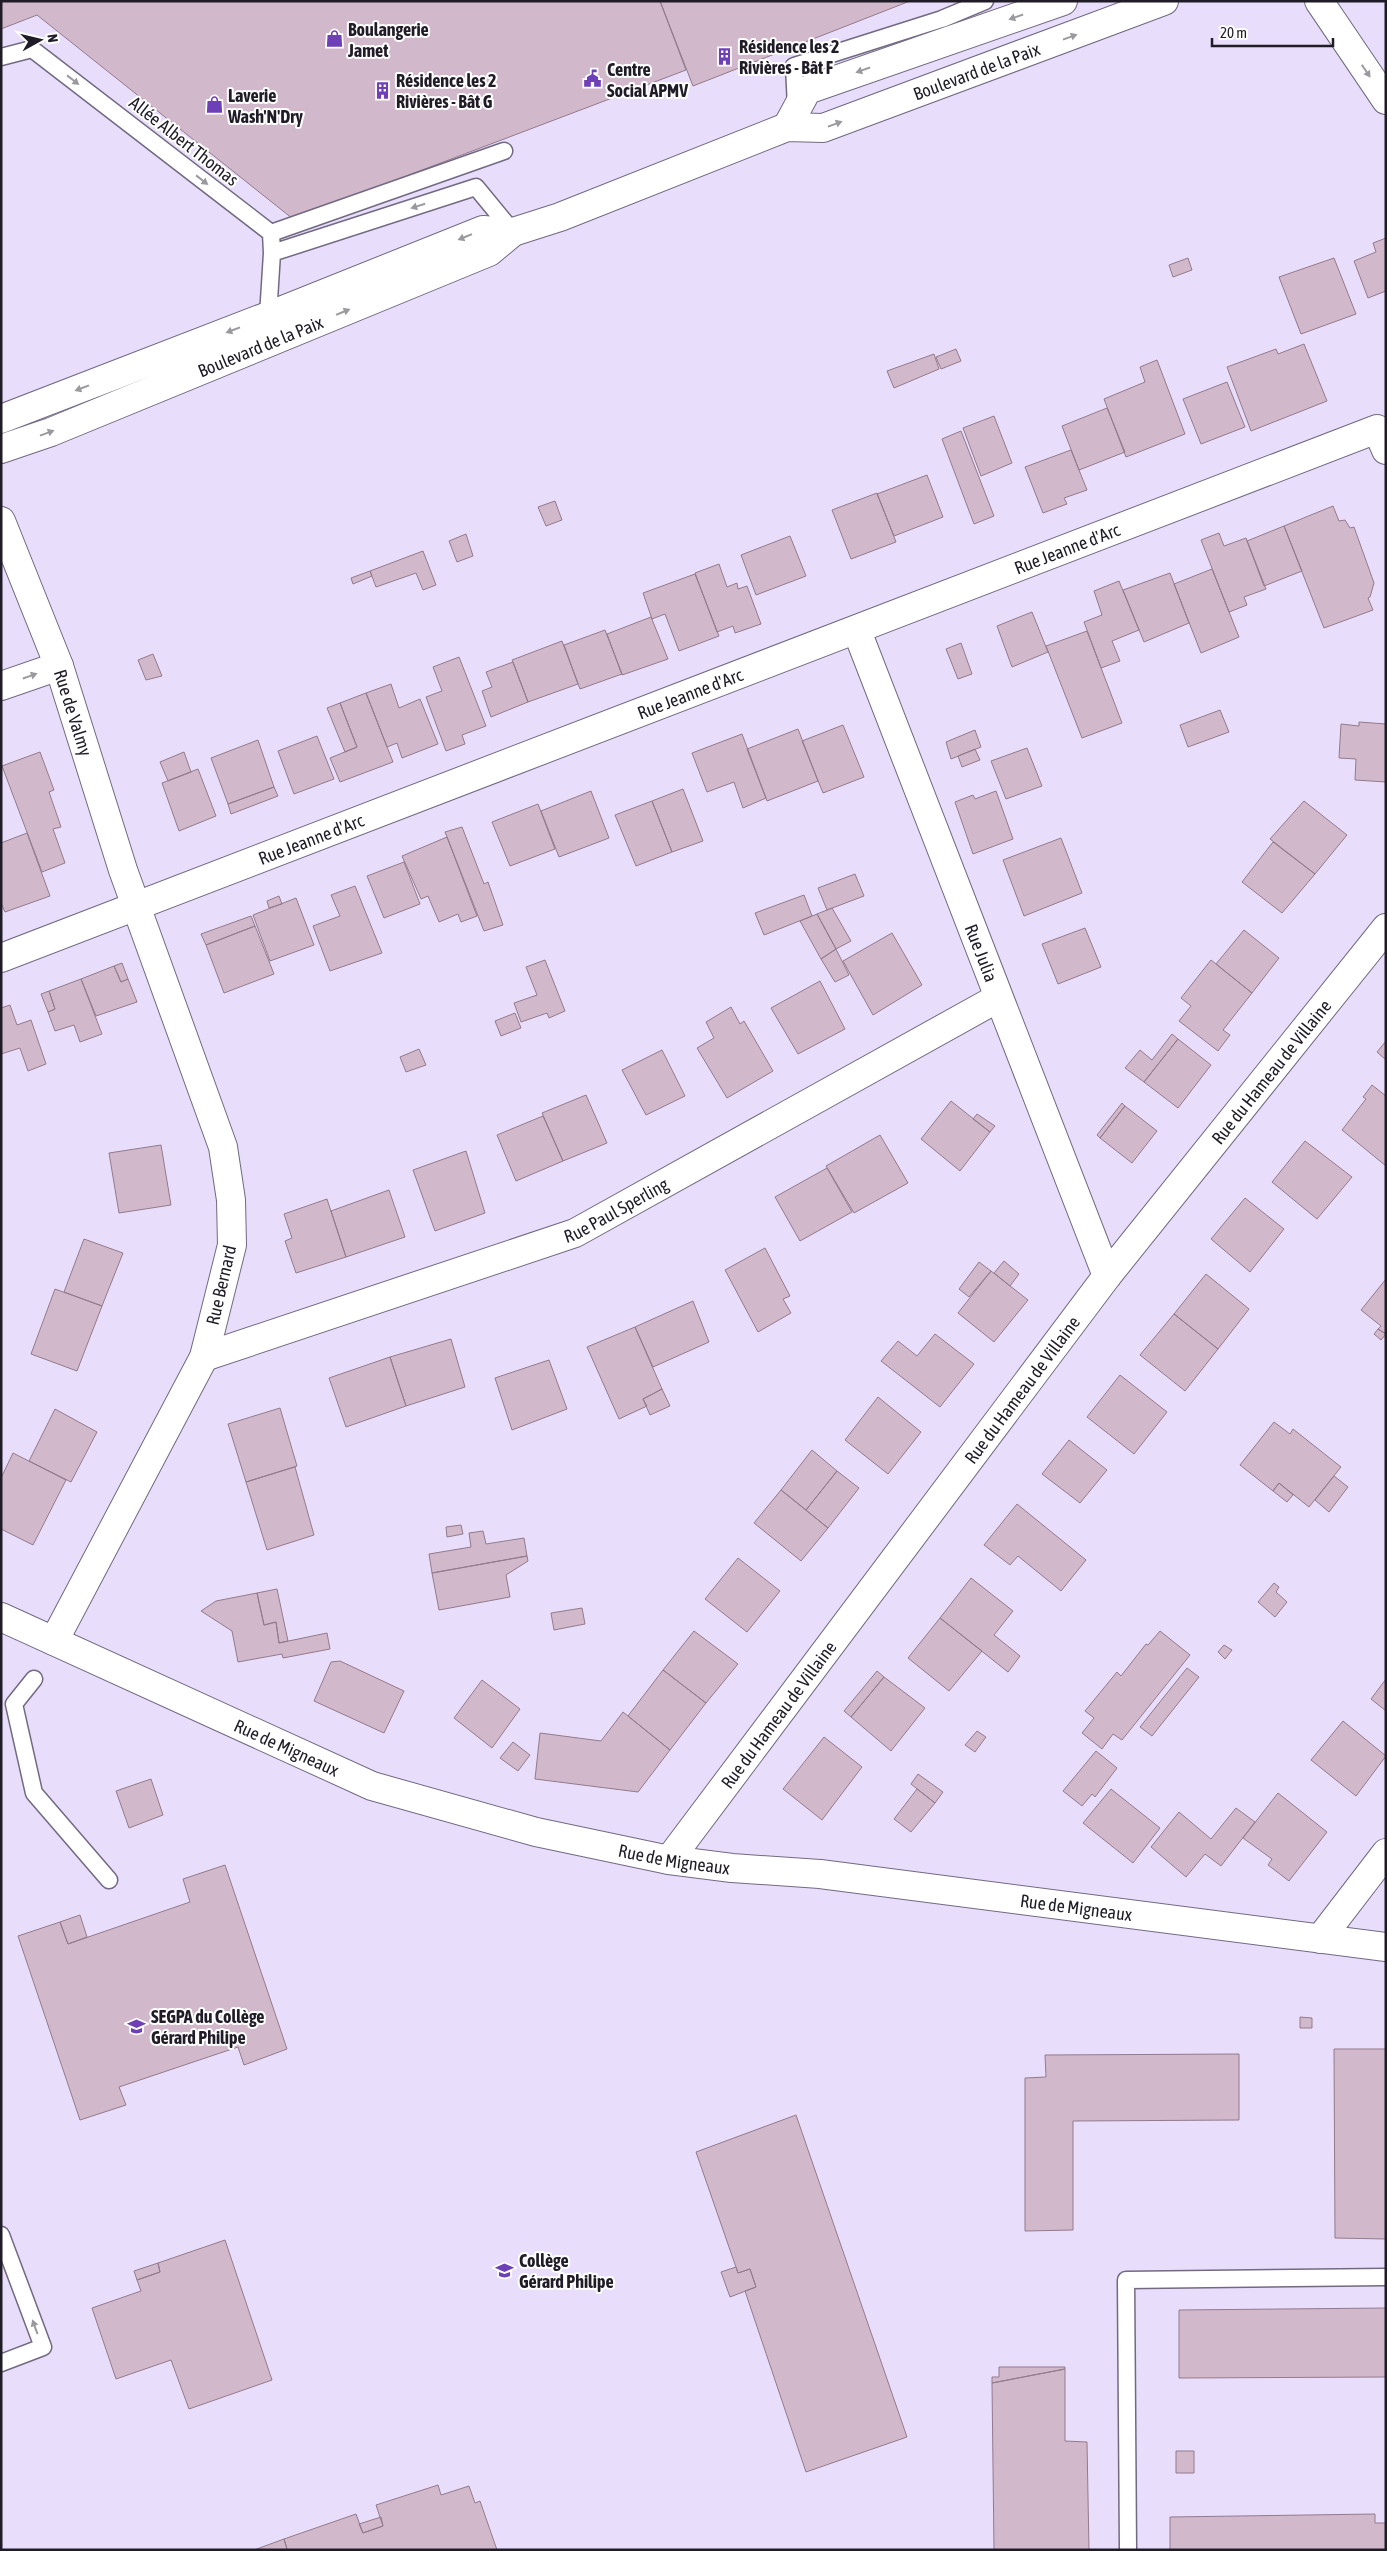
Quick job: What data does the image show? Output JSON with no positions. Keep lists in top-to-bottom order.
{
  "streets": {
    "street": [
      "Boulevard de la Paix",
      "Rue Jeanne d'Arc",
      "Rue de Valmy",
      "Rue Julia",
      "Rue du Hameau de Villaine",
      "Rue Paul Sperling",
      "Rue Bernard",
      "Rue de Migneaux"
    ],
    "lane": ["Allée Albert Thomas"]
  },
  "crossings": [
    ["Rue Jeanne d'Arc", "Rue de Valmy"],
    ["Rue Jeanne d'Arc", "Rue Julia"],
    ["Rue Jeanne d'Arc", "Rue Bernard"],
    ["Rue de Valmy", "Rue Bernard"],
    ["Rue Julia", "Rue du Hameau de Villaine"],
    ["Rue Julia", "Rue Paul Sperling"],
    ["Rue du Hameau de Villaine", "Rue de Migneaux"],
    ["Rue Paul Sperling", "Rue Bernard"],
    ["Rue Bernard", "Rue de Migneaux"]
  ],
  "one_way": ["Allée Albert Thomas"],
  "places": {
    "shop": ["Boulangerie Jamet", "Laverie Wash'N'Dry"],
    "building": ["Résidence les 2 Rivières - Bât F", "Résidence les 2 Rivières - Bât G"],
    "public building": ["Centre Social APMV"],
    "school or university": ["SEGPA du Collège Gérard Philipe", "Collège Gérard Philipe"]
  },
  "scale_bar": "20 m",
  "north": "right"
}
